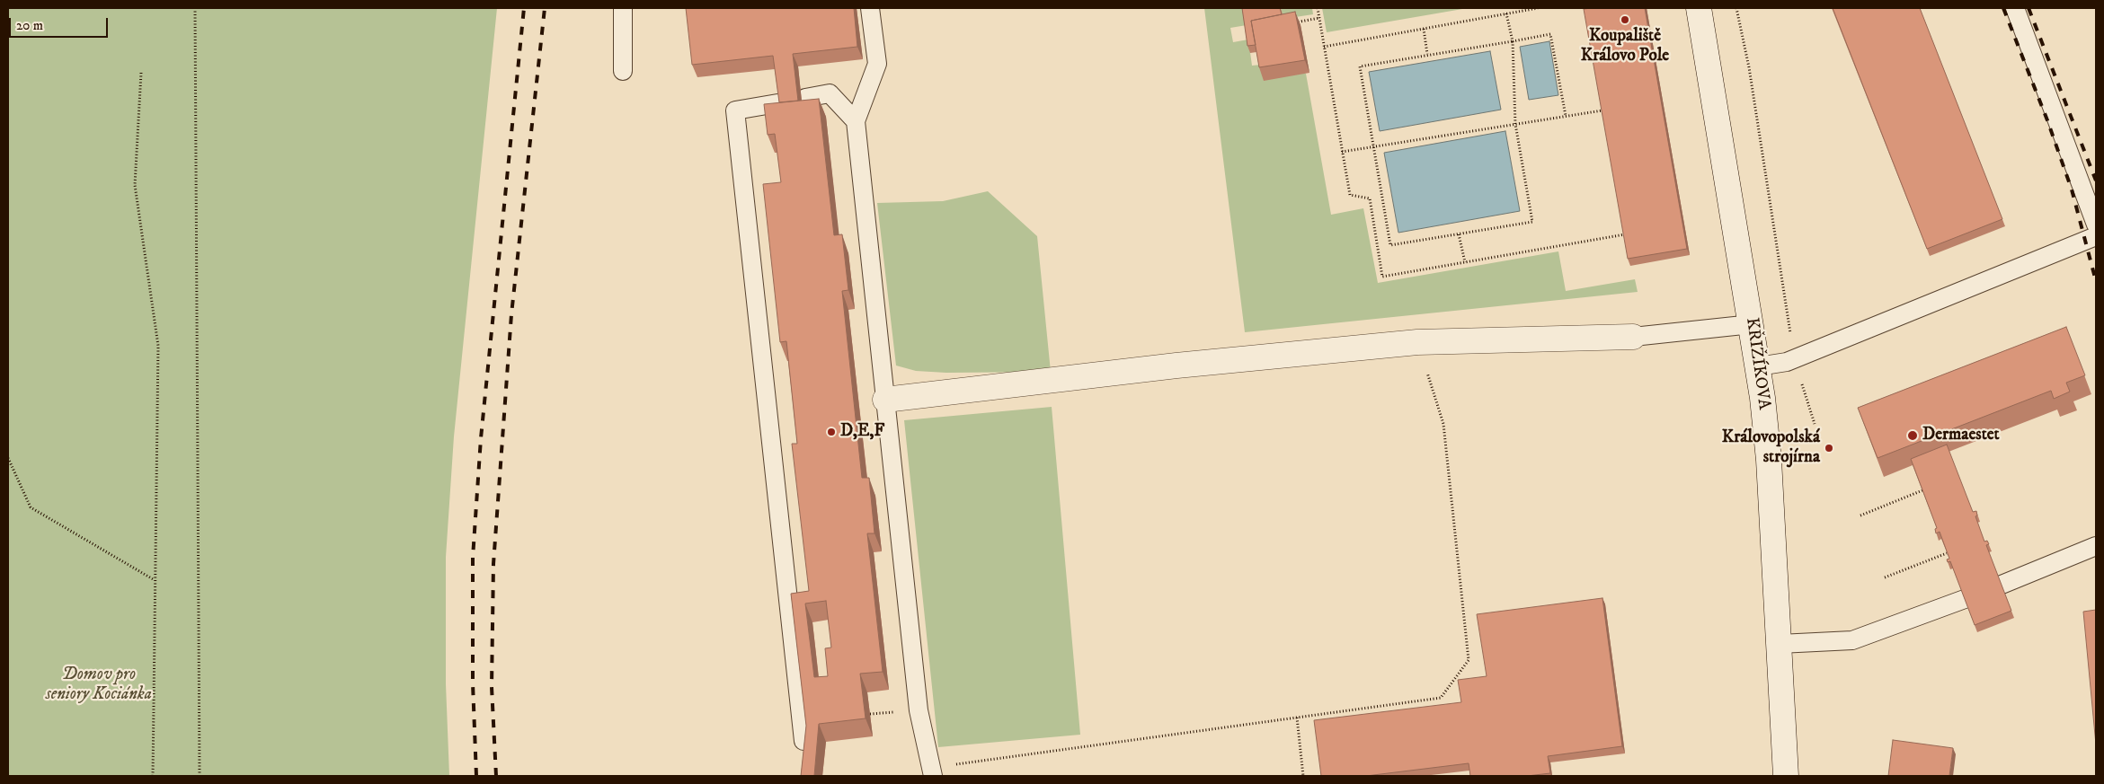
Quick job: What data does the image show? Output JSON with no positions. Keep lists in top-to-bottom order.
{
  "streets": {
    "street": ["KŘIŽÍKOVA"]
  },
  "parks": ["Domov pro seniory Kociánka"],
  "places": [
    "Koupaliště Královo Pole",
    "D,E,F",
    "Dermaestet",
    "Královopolská strojírna"
  ],
  "scale_bar": "20 m"
}
